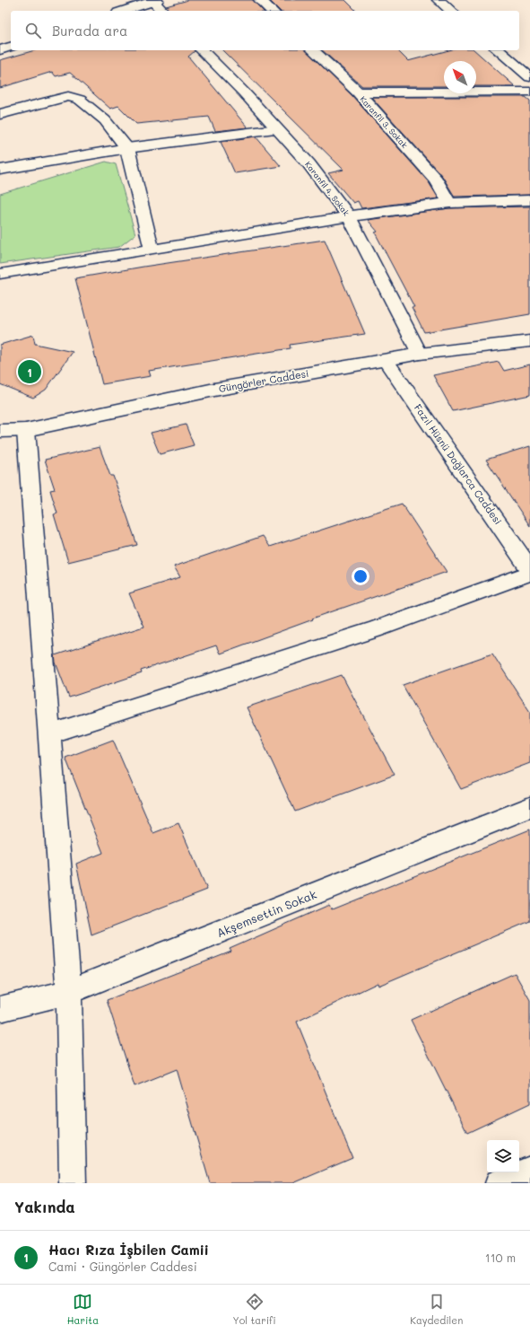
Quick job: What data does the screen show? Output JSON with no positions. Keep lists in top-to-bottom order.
{
  "streets": {
    "street": [
      "Karanfil 3. Sokak",
      "Karanfil 4. Sokak",
      "Güngörler Caddesi",
      "Fazıl Hüsnü Dağlarca Caddesi",
      "Akşemsettin Sokak"
    ]
  },
  "crossings": [
    ["Karanfil 4. Sokak", "Güngörler Caddesi"],
    ["Güngörler Caddesi", "Fazıl Hüsnü Dağlarca Caddesi"]
  ],
  "north": "top left",
  "page": {
    "search": "Burada ara",
    "pins": "1",
    "heading": "Yakında",
    "list": [
      {
        "mark": "1",
        "name": "Hacı Rıza İşbilen Camii",
        "note": "Cami · Güngörler Caddesi",
        "value": "110 m"
      }
    ],
    "nav": ["Harita", "Yol tarifi", "Kaydedilen"]
  }
}
